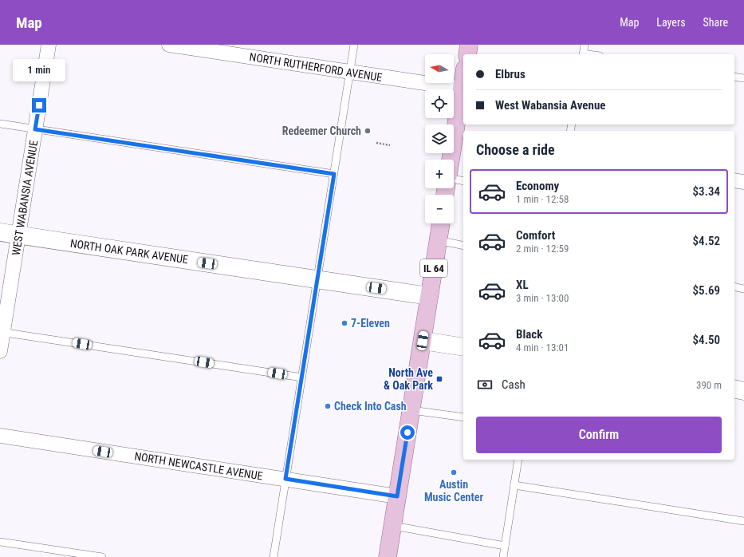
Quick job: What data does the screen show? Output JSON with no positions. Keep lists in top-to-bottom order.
{
  "streets": {
    "main road": ["IL 64"],
    "street": [
      "NORTH RUTHERFORD AVENUE",
      "WEST WABANSIA AVENUE",
      "NORTH OAK PARK AVENUE",
      "NORTH NEWCASTLE AVENUE"
    ]
  },
  "crossings": [
    ["WEST WABANSIA AVENUE", "NORTH OAK PARK AVENUE"],
    ["NORTH OAK PARK AVENUE", "IL 64"],
    ["IL 64", "NORTH NEWCASTLE AVENUE"]
  ],
  "places": {
    "other": [
      "Redeemer Church",
      "7-Eleven",
      "Check Into Cash",
      "Austin Music Center"
    ],
    "transit": ["North Ave & Oak Park"]
  },
  "north": "left",
  "page": {
    "header": "Map",
    "nav": ["Map", "Layers", "Share"],
    "map_buttons": ["+", "−"],
    "banner": ["Elbrus", "West Wabansia Avenue"],
    "bubble": "1 min",
    "heading": "Choose a ride",
    "list": [
      {
        "name": "Economy",
        "note": "1 min · 12:58",
        "value": "$3.34"
      },
      {
        "name": "Comfort",
        "note": "2 min · 12:59",
        "value": "$4.52"
      },
      {
        "name": "XL",
        "note": "3 min · 13:00",
        "value": "$5.69"
      },
      {
        "name": "Black",
        "note": "4 min · 13:01",
        "value": "$4.50"
      }
    ],
    "pay": ["Cash", "390 m"],
    "buttons": "Confirm"
  }
}
